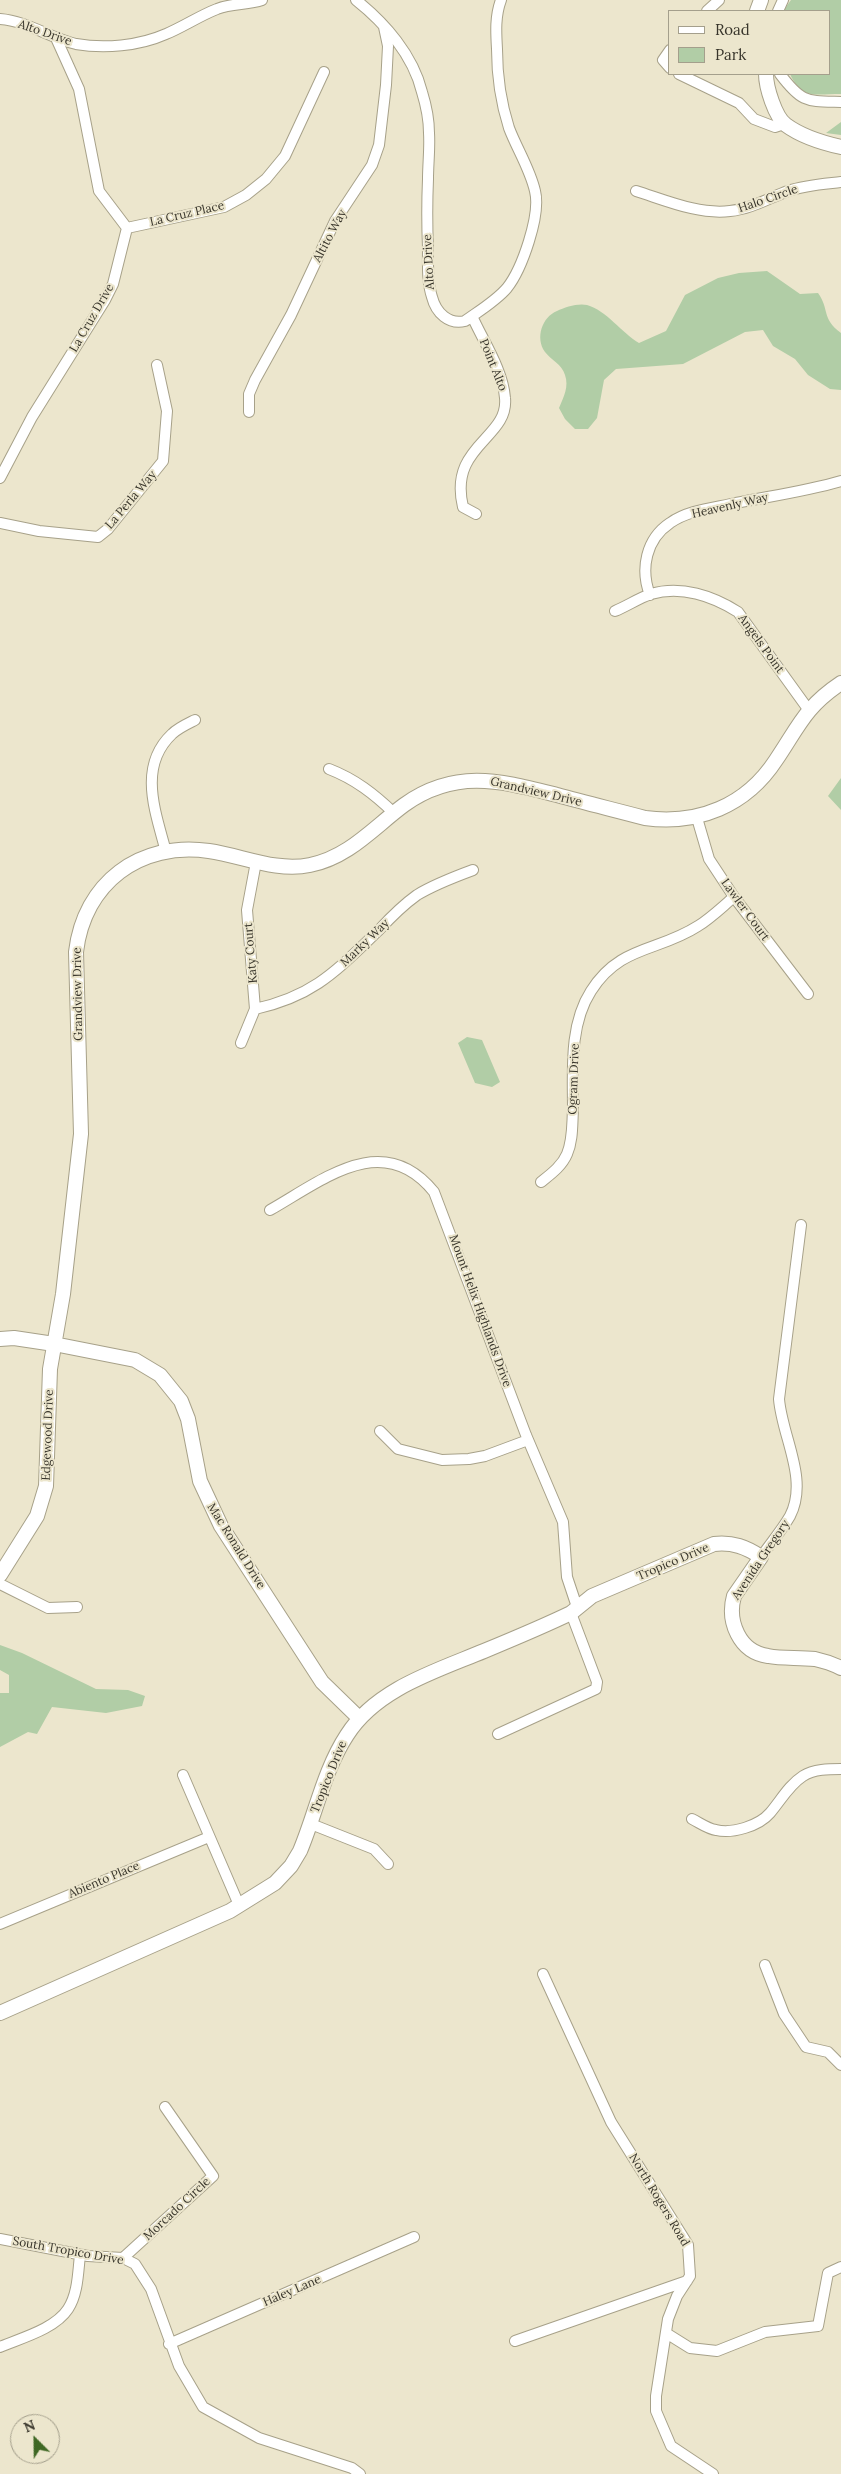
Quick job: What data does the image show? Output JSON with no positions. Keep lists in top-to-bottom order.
{
  "streets": {
    "street": [
      "Alto Drive",
      "Halo Circle",
      "La Cruz Place",
      "Altito Way",
      "La Cruz Drive",
      "Point Alto",
      "La Perla Way",
      "Heavenly Way",
      "Angels Point",
      "Grandview Drive",
      "Lawler Court",
      "Marky Way",
      "Katy Court",
      "Ogram Drive",
      "Mount Helix Highlands Drive",
      "Edgewood Drive",
      "Mac Ronald Drive",
      "Avenida Gregory",
      "Tropico Drive",
      "Abiento Place",
      "North Rogers Road",
      "Morcado Circle",
      "South Tropico Drive",
      "Haley Lane"
    ]
  },
  "crossings": [
    ["Alto Drive", "Altito Way"],
    ["Alto Drive", "Point Alto"],
    ["La Cruz Place", "La Cruz Drive"],
    ["Heavenly Way", "Angels Point"],
    ["Angels Point", "Grandview Drive"],
    ["Grandview Drive", "Lawler Court"],
    ["Grandview Drive", "Katy Court"],
    ["Grandview Drive", "Edgewood Drive"],
    ["Grandview Drive", "Mac Ronald Drive"],
    ["Lawler Court", "Ogram Drive"],
    ["Marky Way", "Katy Court"],
    ["Mount Helix Highlands Drive", "Tropico Drive"],
    ["Edgewood Drive", "Mac Ronald Drive"],
    ["Mac Ronald Drive", "Tropico Drive"],
    ["Avenida Gregory", "Tropico Drive"],
    ["Morcado Circle", "South Tropico Drive"],
    ["South Tropico Drive", "Haley Lane"]
  ],
  "legend": ["Road", "Park"],
  "north": "top left"
}
